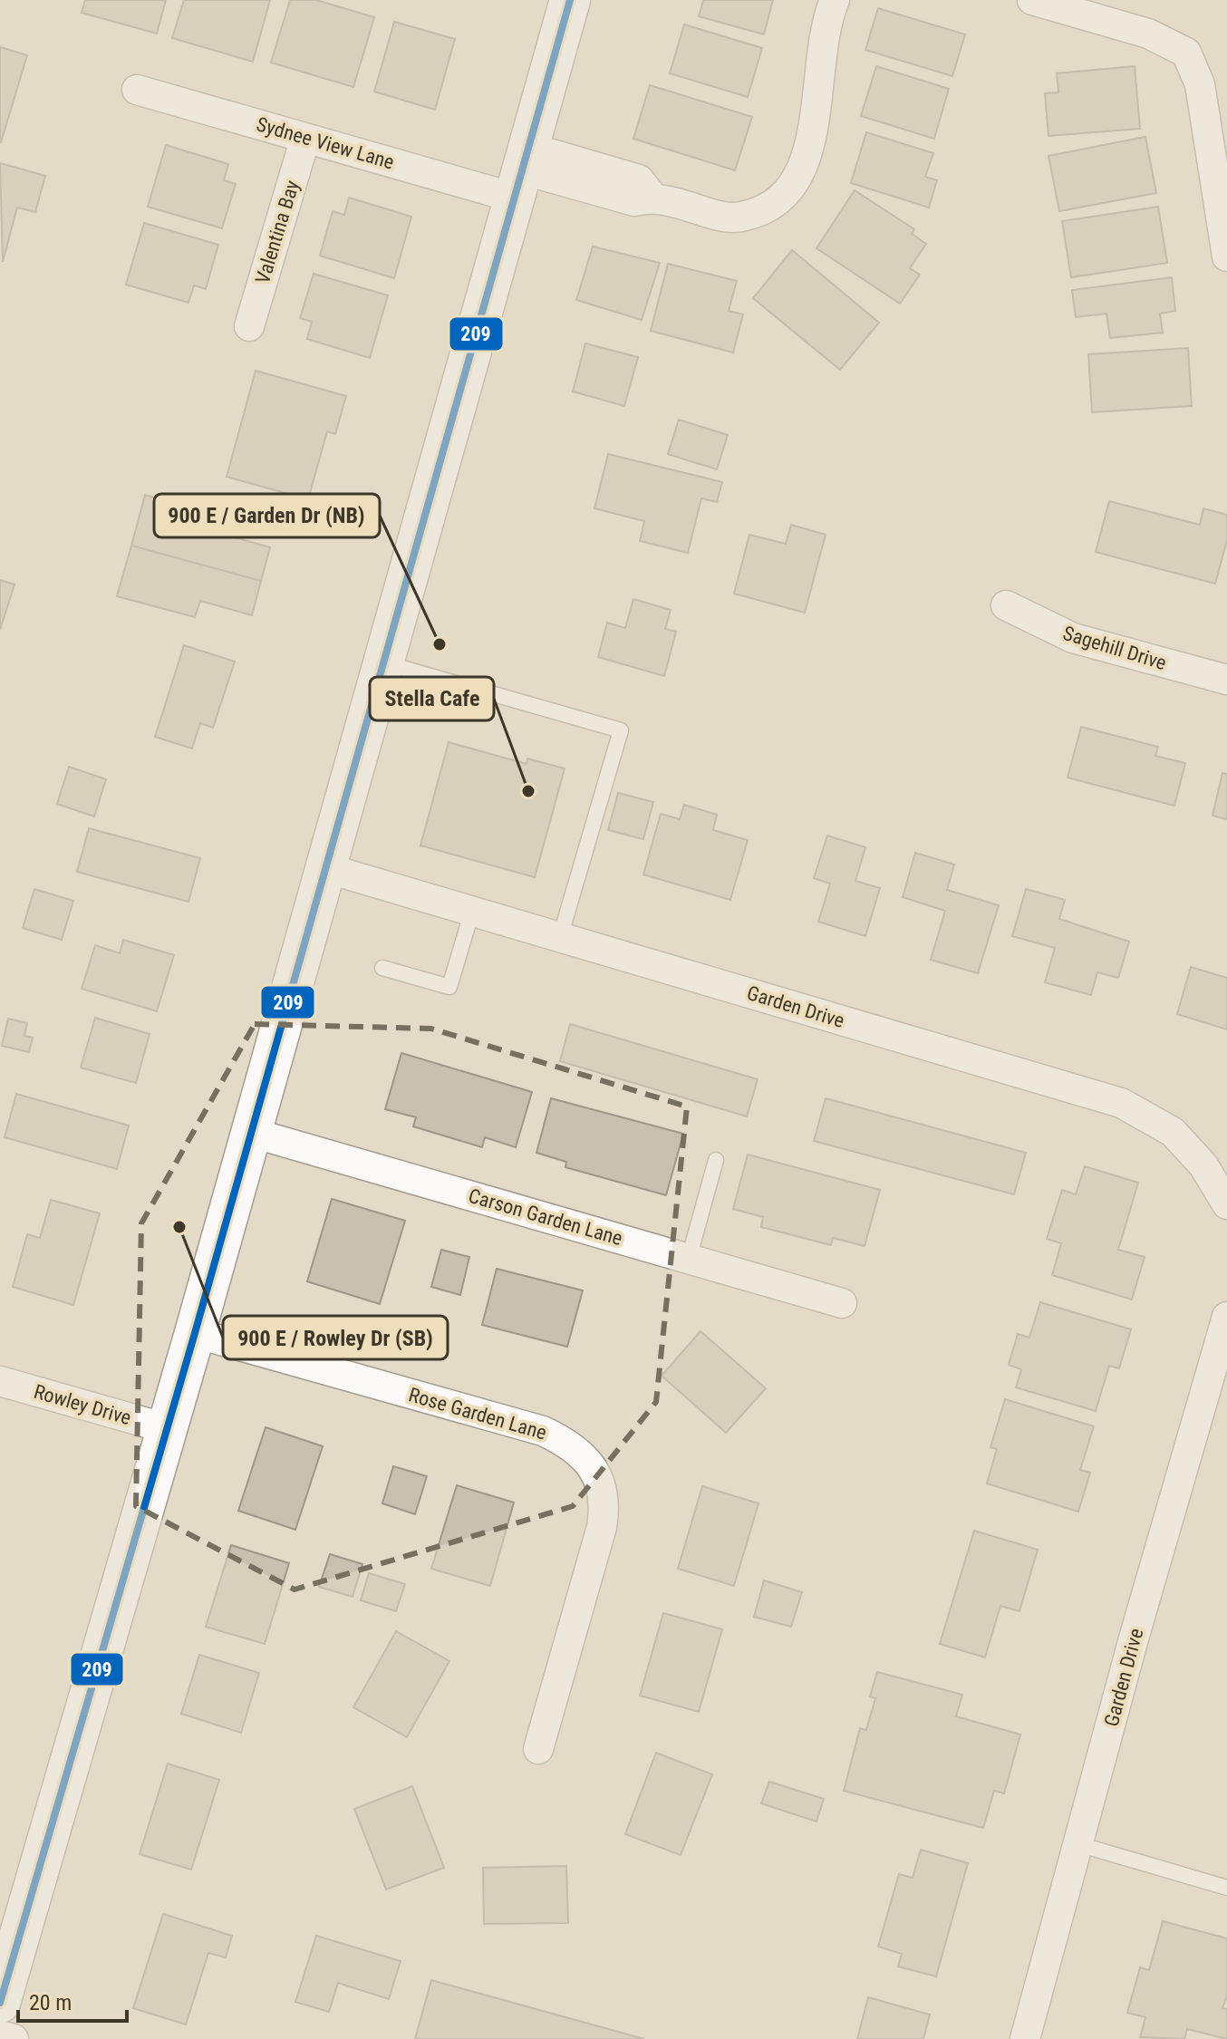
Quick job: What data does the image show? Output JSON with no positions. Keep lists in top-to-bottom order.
{
  "streets": {
    "street": [
      "Sydnee View Lane",
      "Valentina Bay",
      "Sagehill Drive",
      "Garden Drive",
      "Carson Garden Lane",
      "Rowley Drive",
      "Rose Garden Lane"
    ]
  },
  "crossings": [
    ["Sydnee View Lane", "Valentina Bay"]
  ],
  "places": ["900 E / Garden Dr (NB)", "Stella Cafe", "900 E / Rowley Dr (SB)"],
  "lines": ["transit line 209"],
  "scale_bar": "20 m"
}
